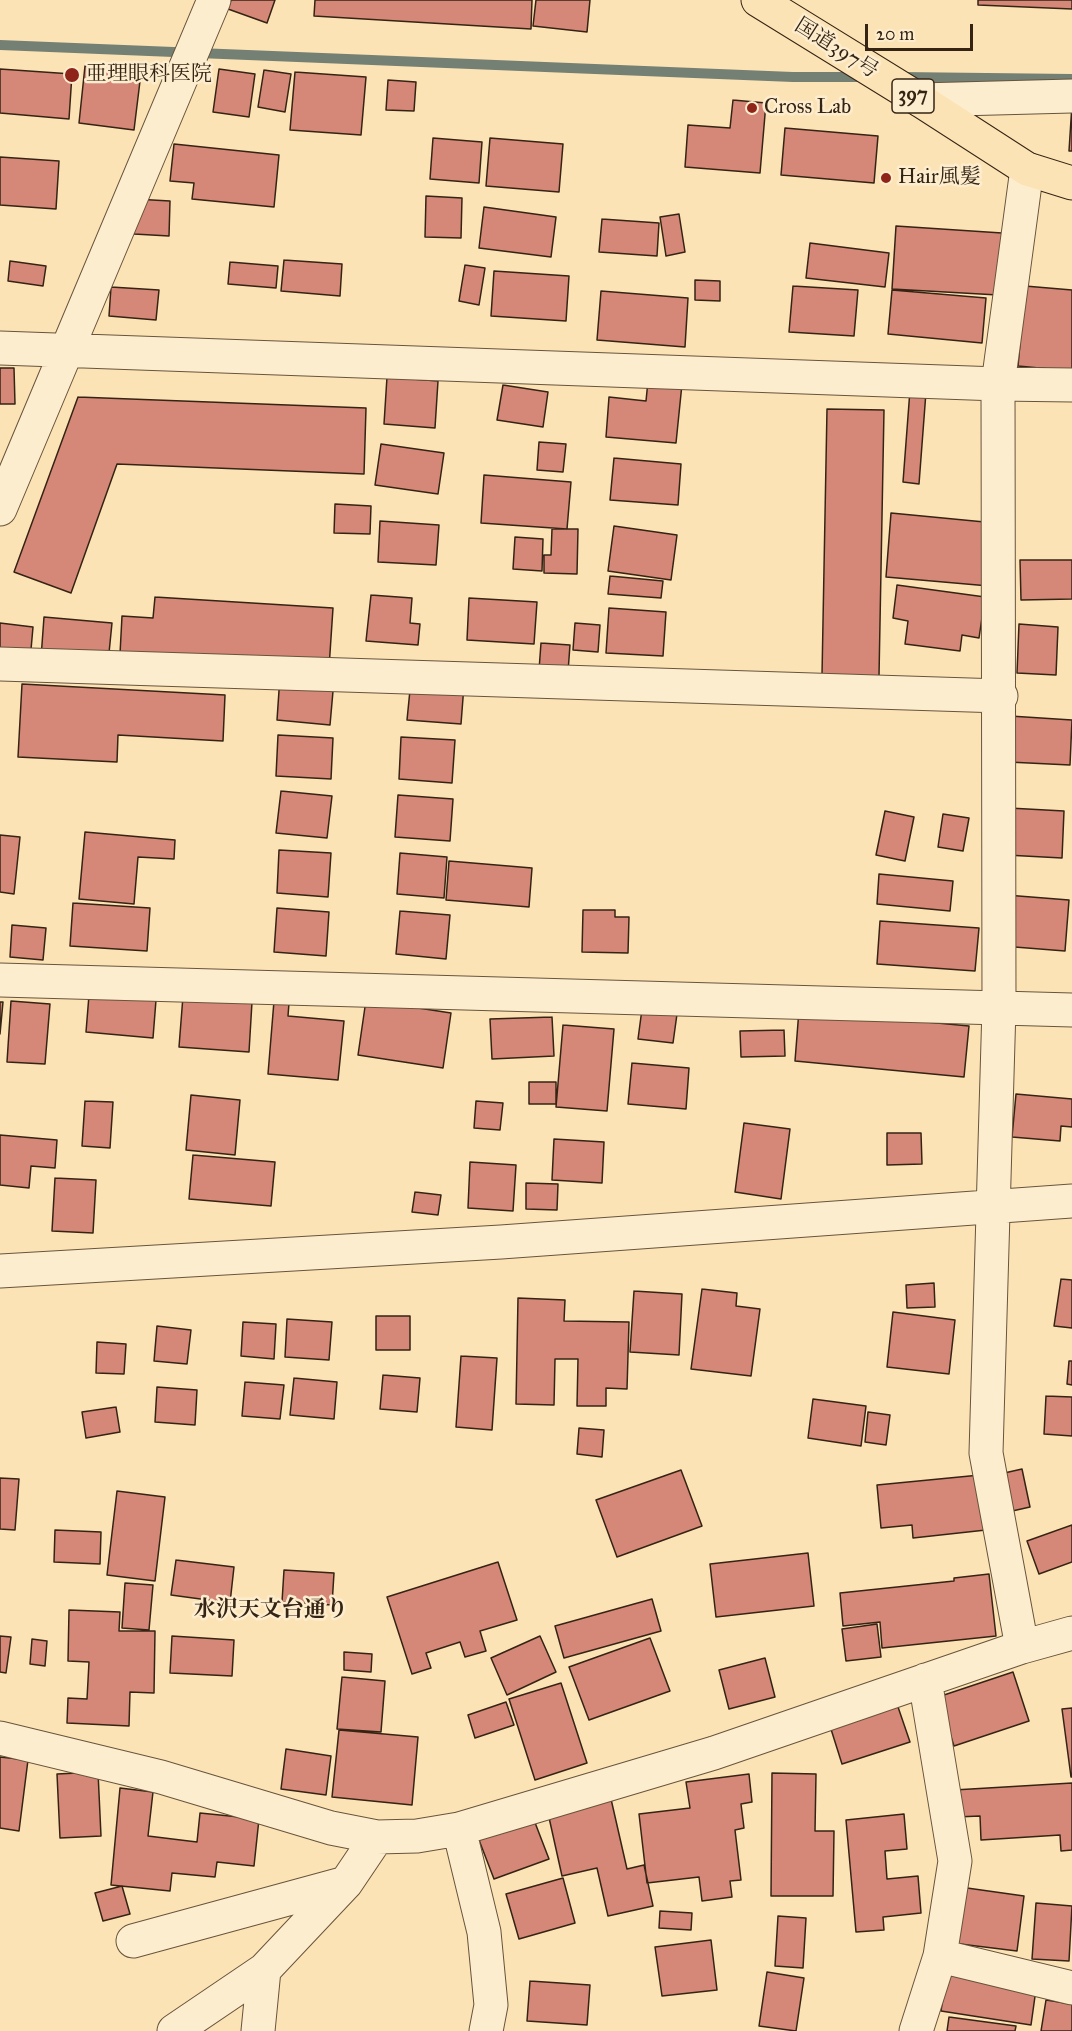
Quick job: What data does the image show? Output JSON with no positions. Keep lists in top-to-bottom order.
{
  "streets": {
    "highway": ["国道397号", "397"]
  },
  "districts": ["水沢天文台通り"],
  "places": ["亜理眼科医院", "Cross Lab", "Hair風髪"],
  "scale_bar": "20 m"
}
